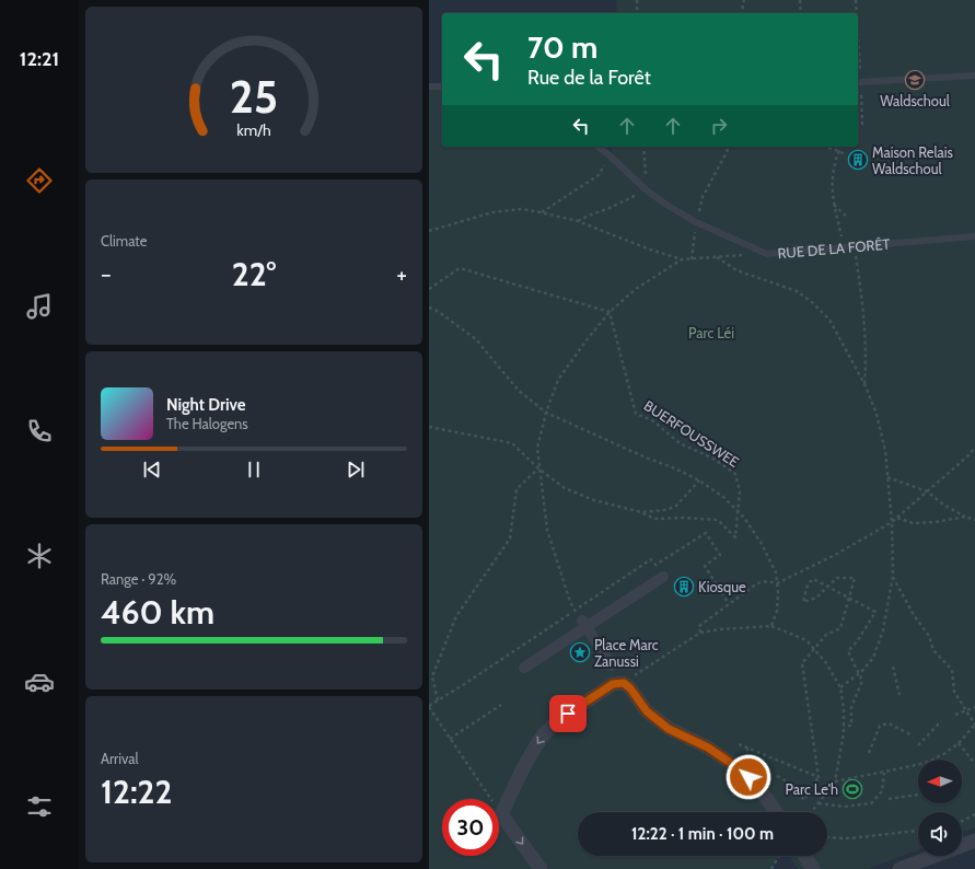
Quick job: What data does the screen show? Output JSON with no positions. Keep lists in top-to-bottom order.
{
  "streets": {
    "lane": ["RUE DE LA FORÊT"],
    "path": ["BUERFOUSSWEE"]
  },
  "parks": ["Parc Léi"],
  "places": {
    "school or university": ["Waldschoul"],
    "building": ["Maison Relais Waldschoul", "Kiosque"],
    "place": ["Place Marc Zanussi"],
    "sports": ["Parc Le'h"]
  },
  "north": "left",
  "page": {
    "tabs": "12:21",
    "turn": ["70 m", "Rue de la Forêt"],
    "tile": [
      "Climate",
      ["Range · 92%", "460 km"],
      ["Arrival", "12:22"]
    ],
    "heat": ["−", "22°", "+"],
    "song": ["Night Drive", "The Halogens"],
    "limit": "30",
    "trip": "12:22 · 1 min · 100 m",
    "gauge": ["25", "km/h"]
  }
}
